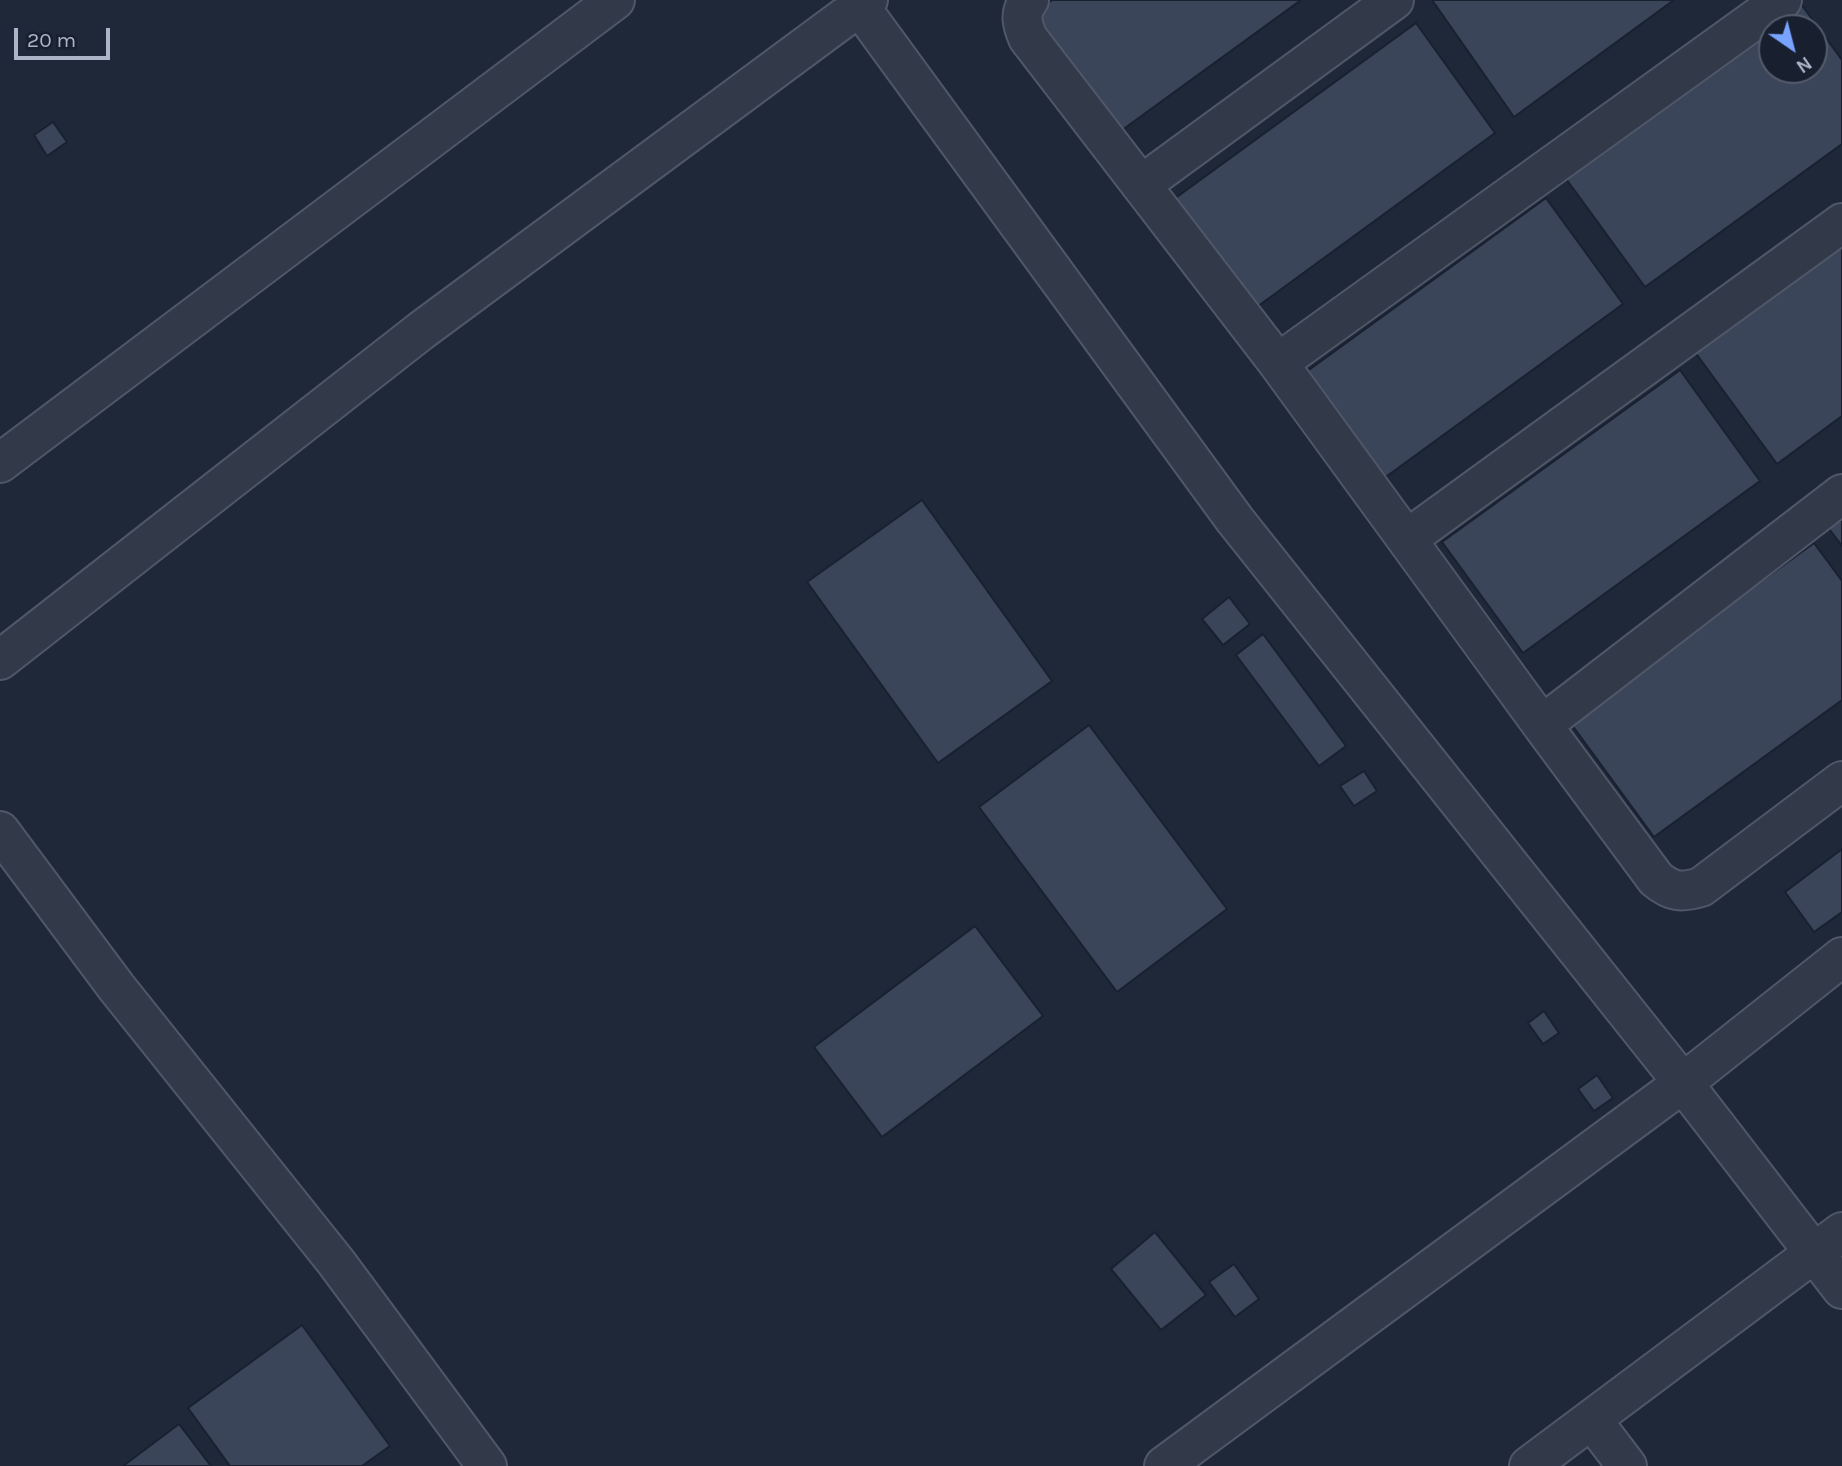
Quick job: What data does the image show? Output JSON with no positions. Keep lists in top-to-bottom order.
{
  "scale_bar": "20 m",
  "north": "bottom right"
}
